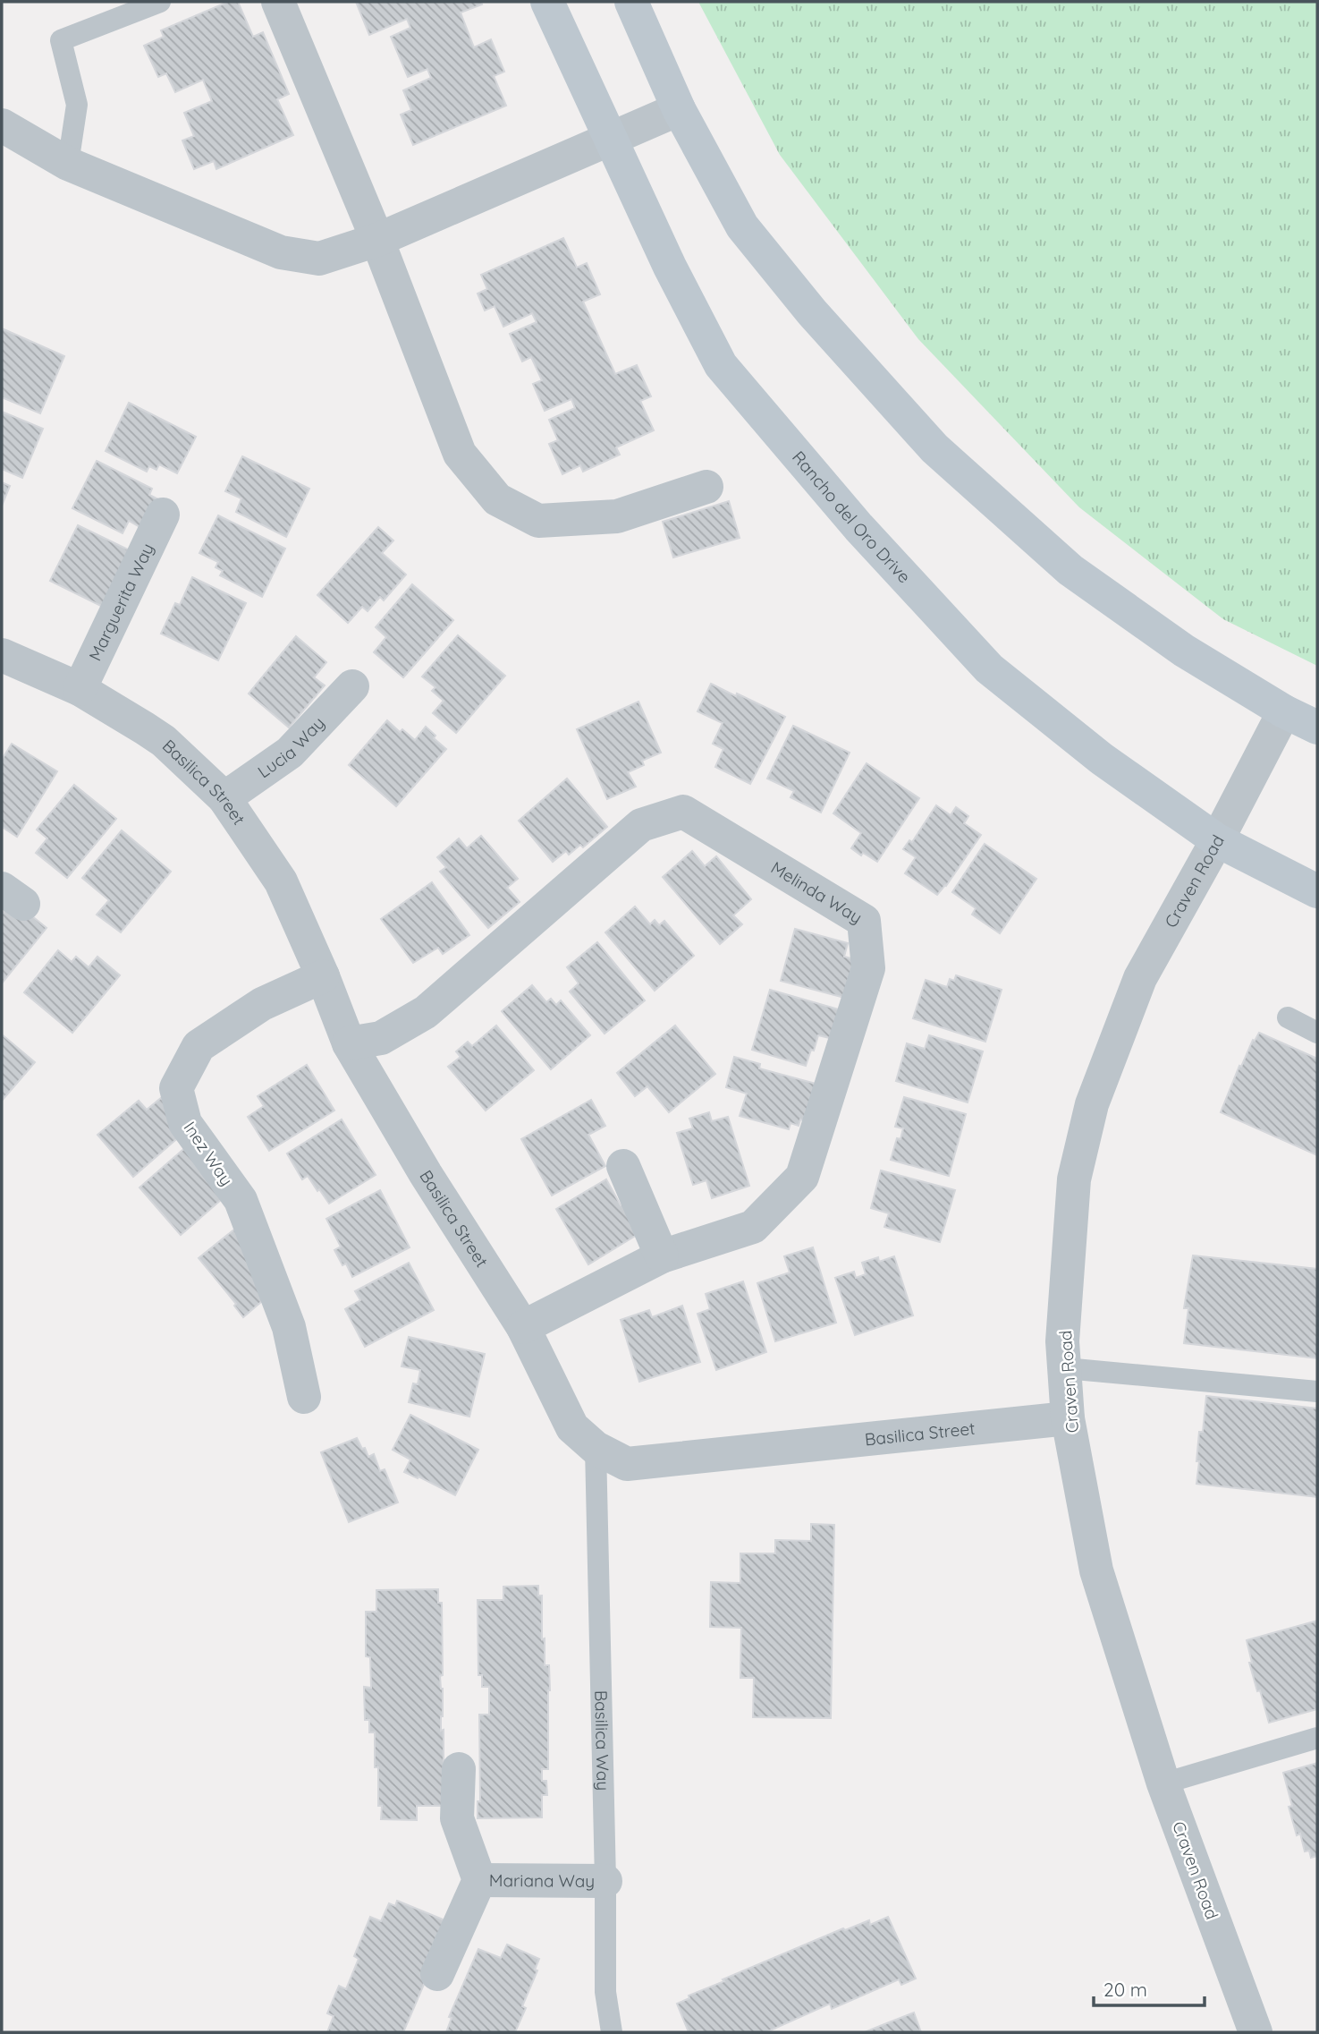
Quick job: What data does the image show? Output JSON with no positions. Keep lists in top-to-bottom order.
{
  "streets": {
    "main road": ["Rancho del Oro Drive"],
    "street": [
      "Marguerita Way",
      "Lucia Way",
      "Basilica Street",
      "Craven Road",
      "Melinda Way",
      "Inez Way",
      "Mariana Way"
    ],
    "lane": ["Basilica Way"]
  },
  "crossings": [
    ["Rancho del Oro Drive", "Craven Road"],
    ["Marguerita Way", "Basilica Street"],
    ["Lucia Way", "Basilica Street"],
    ["Basilica Street", "Craven Road"],
    ["Basilica Street", "Melinda Way"],
    ["Basilica Street", "Inez Way"],
    ["Basilica Street", "Basilica Way"],
    ["Basilica Way", "Mariana Way"]
  ],
  "scale_bar": "20 m"
}
